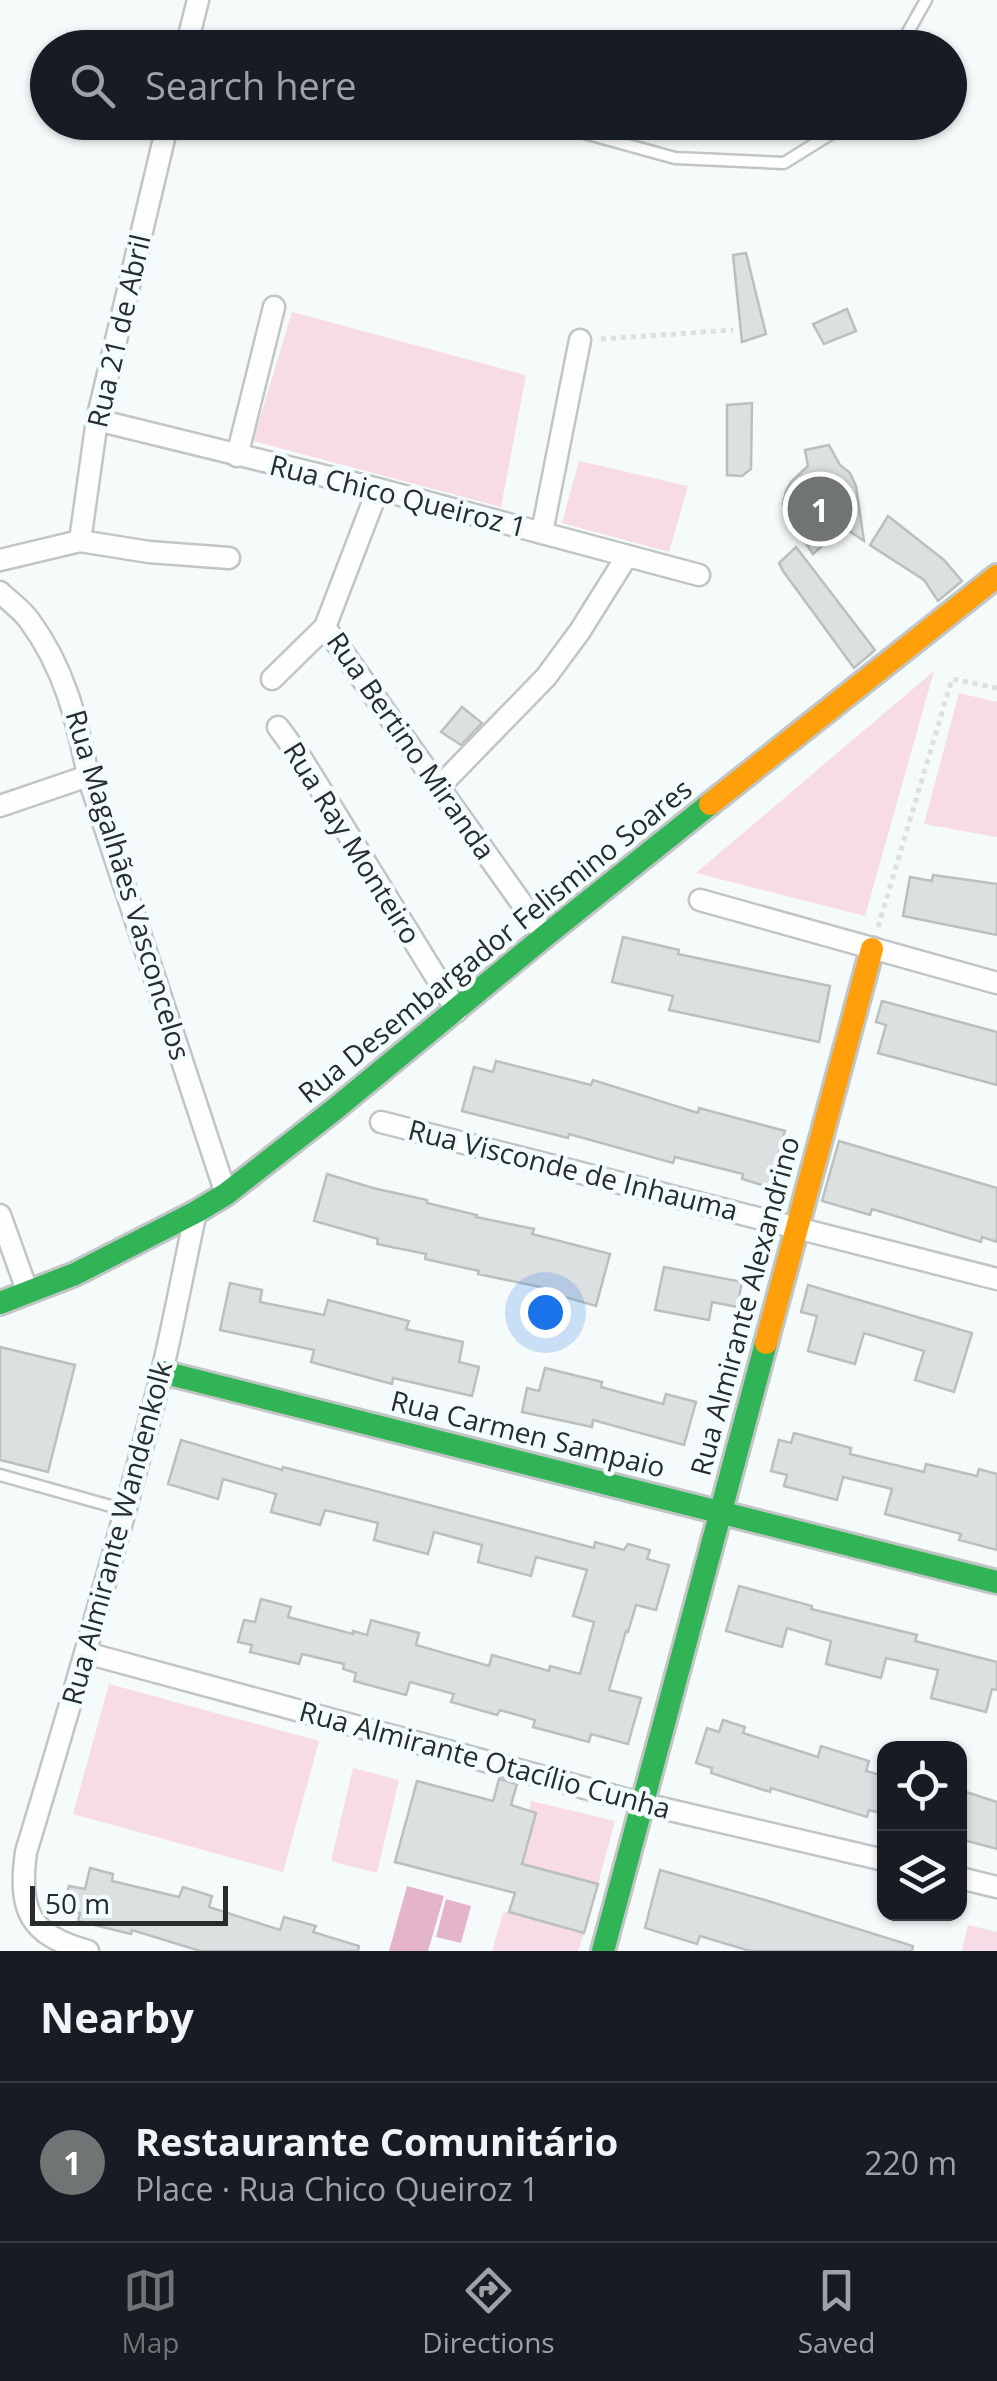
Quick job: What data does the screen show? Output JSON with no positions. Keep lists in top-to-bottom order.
{
  "streets": {
    "street": [
      "Rua 21 de Abril",
      "Rua Chico Queiroz 1",
      "Rua Bertino Miranda",
      "Rua Ray Monteiro",
      "Rua Magalhães Vasconcelos",
      "Rua Desembargador Felismino Soares",
      "Rua Visconde de Inhauma",
      "Rua Almirante Alexandrino",
      "Rua Carmen Sampaio",
      "Rua Almirante Wandenkolk",
      "Rua Almirante Otacílio Cunha"
    ]
  },
  "crossings": [
    ["Rua 21 de Abril", "Rua Chico Queiroz 1"],
    ["Rua Chico Queiroz 1", "Rua Bertino Miranda"],
    ["Rua Bertino Miranda", "Rua Desembargador Felismino Soares"],
    ["Rua Ray Monteiro", "Rua Desembargador Felismino Soares"],
    ["Rua Magalhães Vasconcelos", "Rua Desembargador Felismino Soares"],
    ["Rua Desembargador Felismino Soares", "Rua Almirante Wandenkolk"],
    ["Rua Visconde de Inhauma", "Rua Almirante Alexandrino"],
    ["Rua Almirante Alexandrino", "Rua Carmen Sampaio"],
    ["Rua Almirante Alexandrino", "Rua Almirante Otacílio Cunha"],
    ["Rua Carmen Sampaio", "Rua Almirante Wandenkolk"],
    ["Rua Almirante Wandenkolk", "Rua Almirante Otacílio Cunha"]
  ],
  "scale_bar": "50 m",
  "page": {
    "search": "Search here",
    "pins": "1",
    "scale": "50 m",
    "heading": "Nearby",
    "list": [
      {
        "mark": "1",
        "name": "Restaurante Comunitário",
        "note": "Place · Rua Chico Queiroz 1",
        "value": "220 m"
      }
    ],
    "nav": ["Map", "Directions", "Saved"]
  }
}
